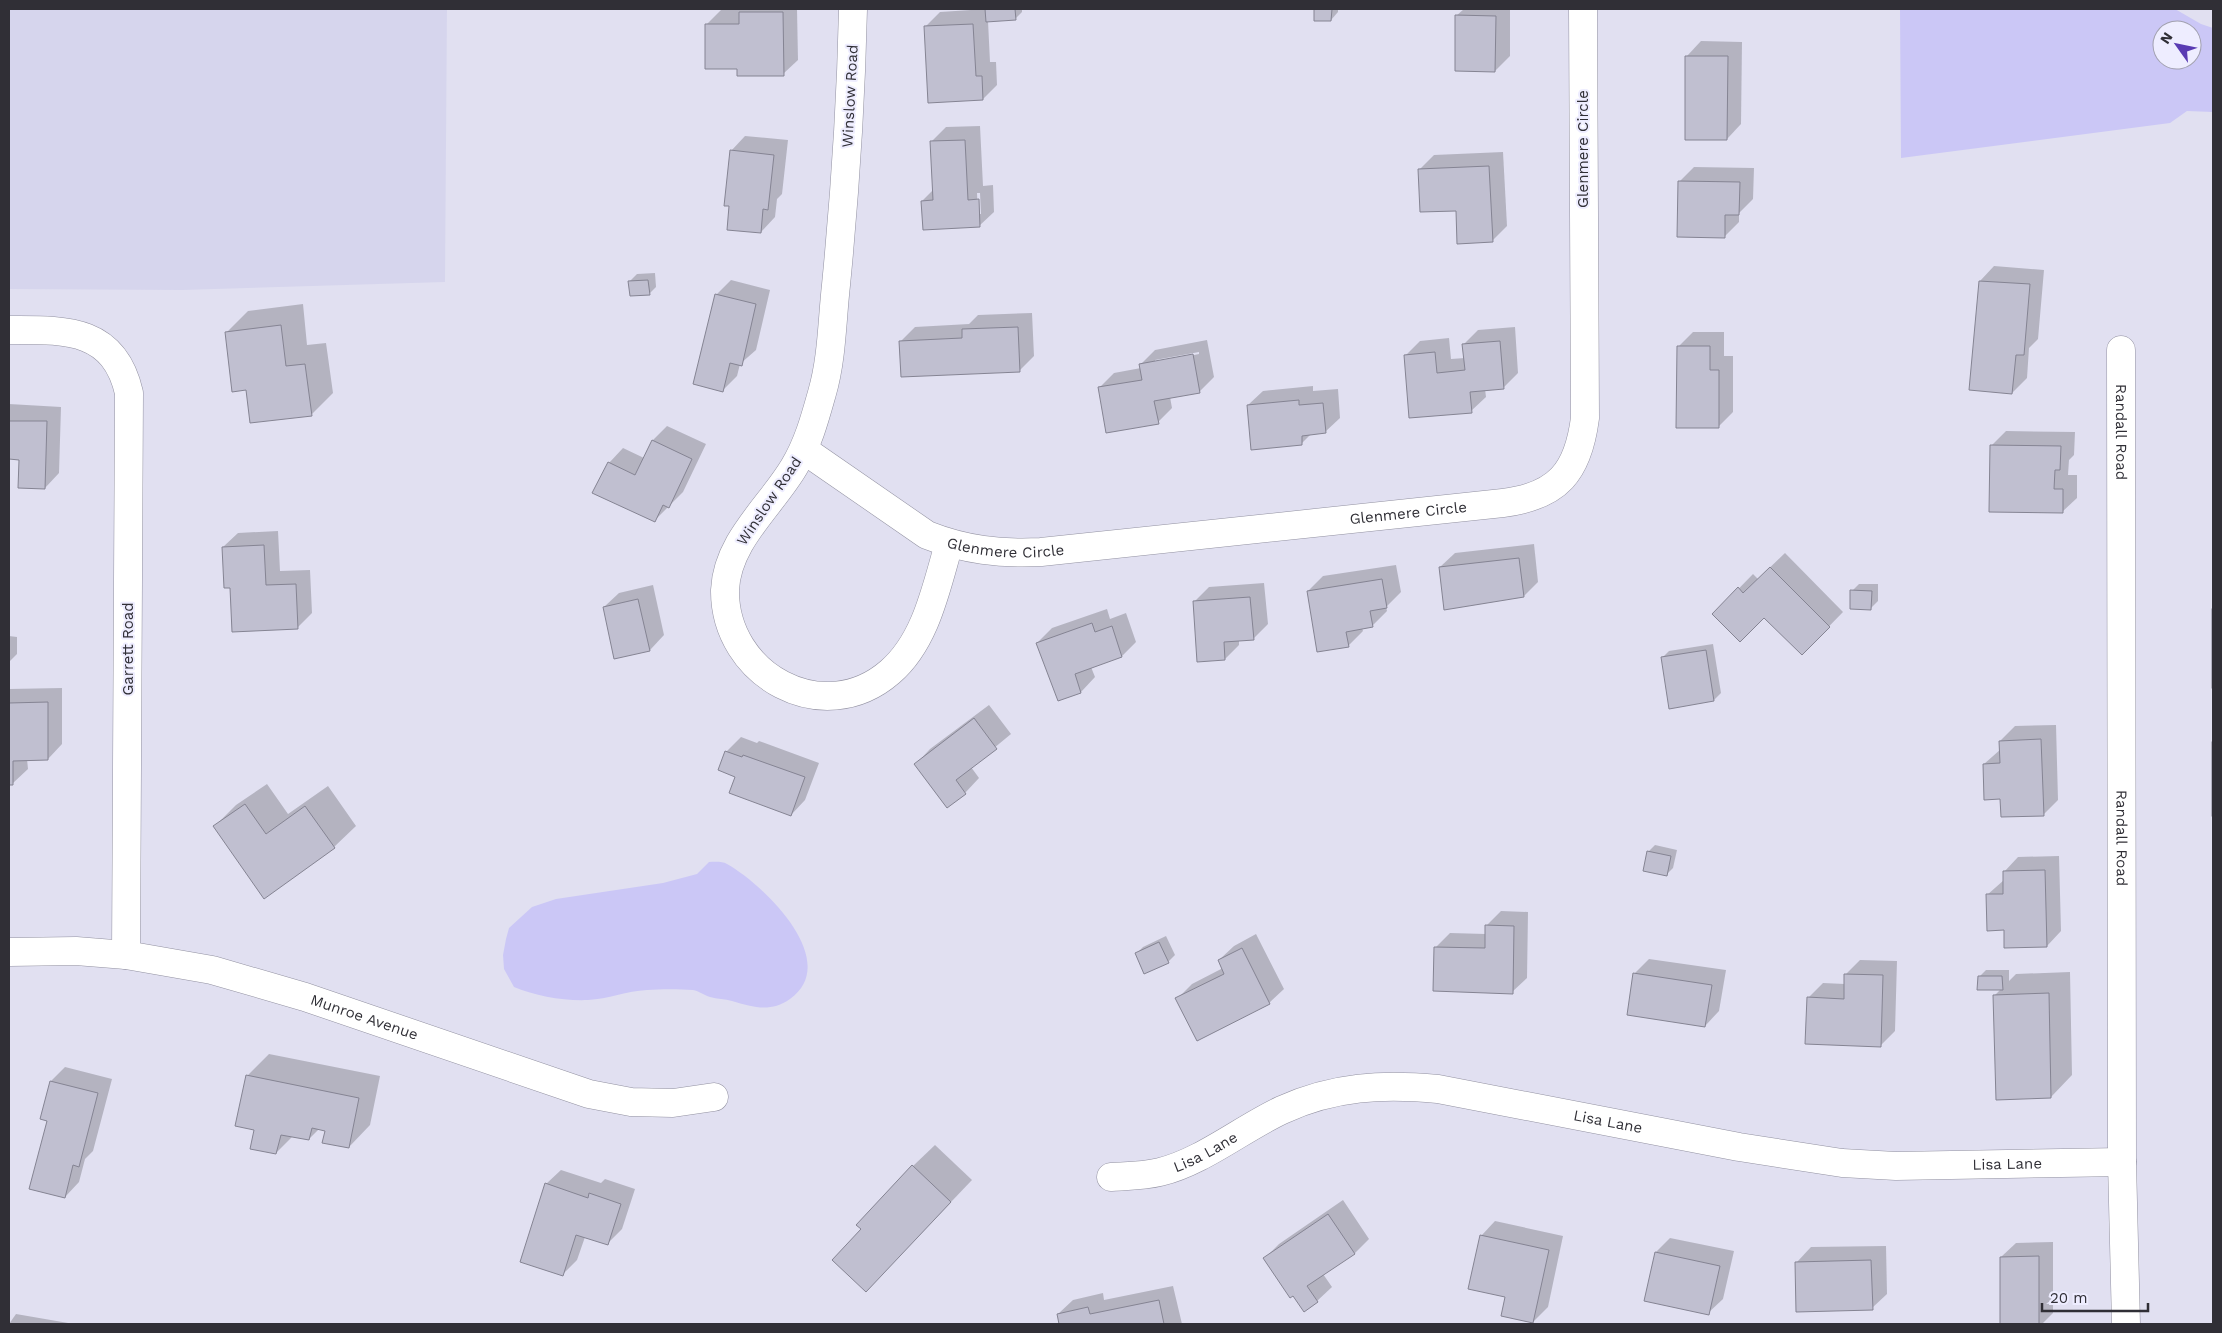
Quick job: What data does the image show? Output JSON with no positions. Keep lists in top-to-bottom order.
{
  "streets": {
    "street": [
      "Winslow Road",
      "Glenmere Circle",
      "Randall Road",
      "Garrett Road",
      "Munroe Avenue",
      "Lisa Lane"
    ]
  },
  "crossings": [
    ["Winslow Road", "Glenmere Circle"],
    ["Randall Road", "Lisa Lane"],
    ["Garrett Road", "Munroe Avenue"]
  ],
  "scale_bar": "20 m",
  "north": "top left"
}
